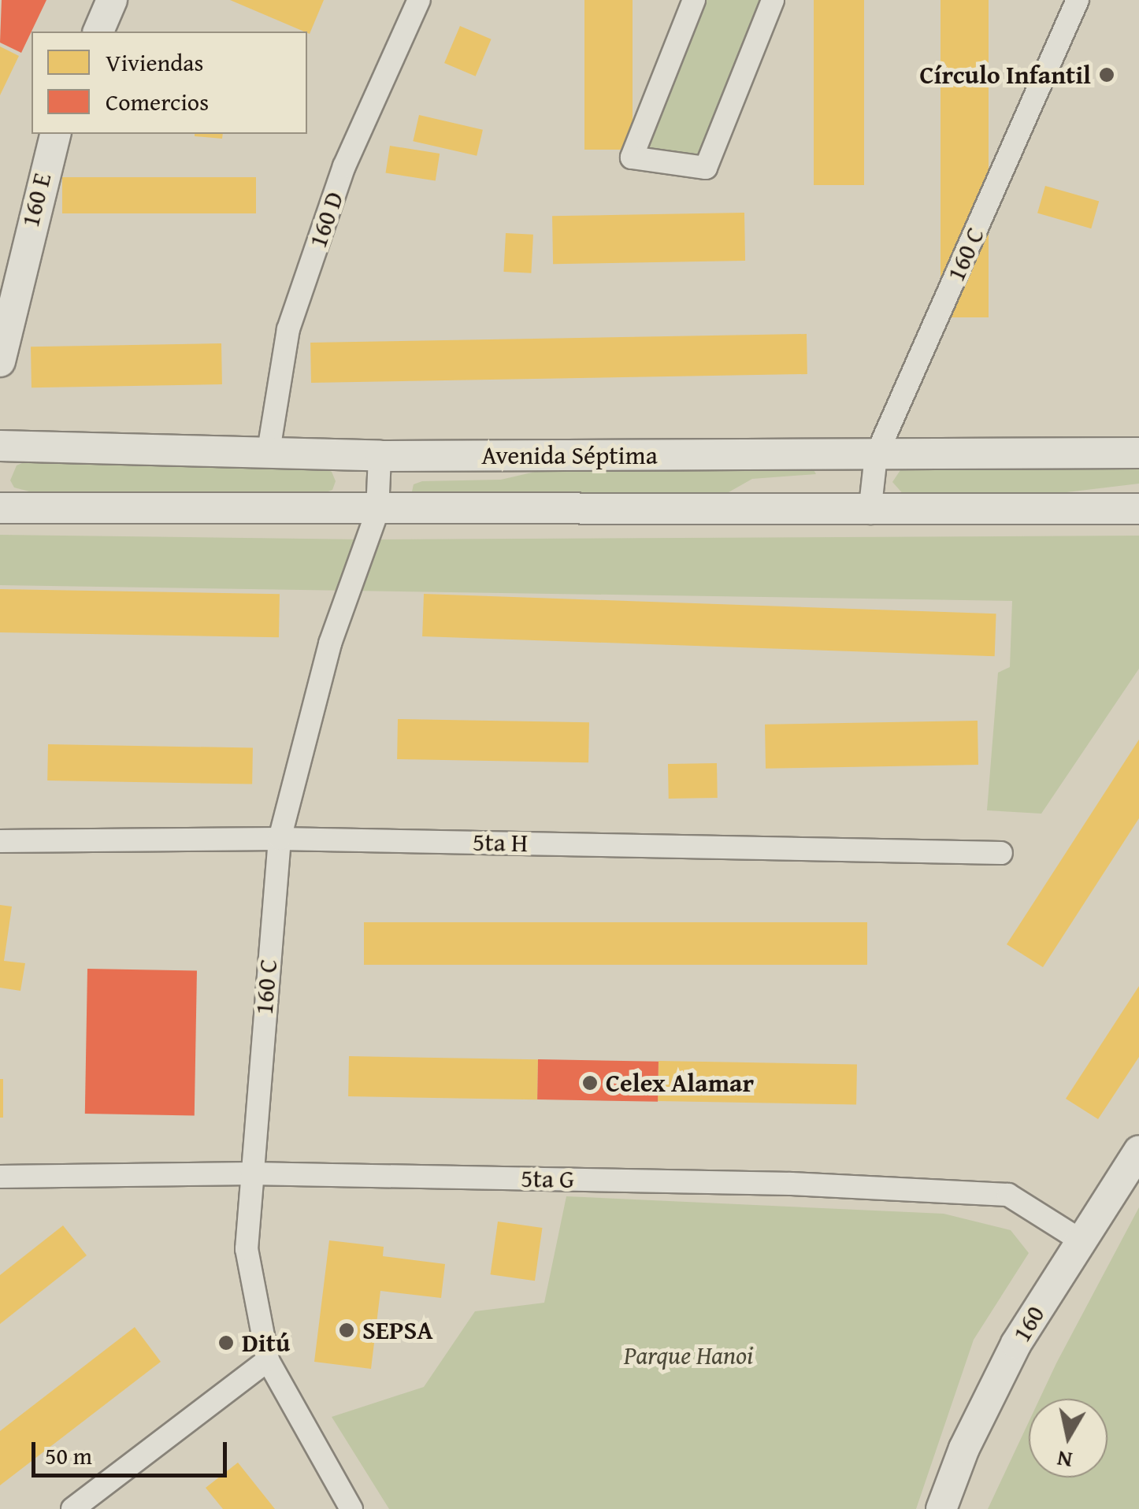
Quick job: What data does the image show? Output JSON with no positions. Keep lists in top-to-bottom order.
{
  "streets": {
    "main road": ["160 E", "Avenida Séptima", "160"],
    "street": [
      "160 D",
      "160 C",
      "5ta H",
      "5ta G"
    ]
  },
  "crossings": [
    ["160 D", "Avenida Séptima"],
    ["160 C", "Avenida Séptima"],
    ["160 C", "5ta H"],
    ["160 C", "5ta G"],
    ["5ta G", "160"]
  ],
  "parks": ["Parque Hanoi"],
  "places": [
    "Círculo Infantil",
    "Celex Alamar",
    "SEPSA",
    "Ditú"
  ],
  "legend": ["Viviendas", "Comercios"],
  "scale_bar": "50 m",
  "north": "bottom"
}
